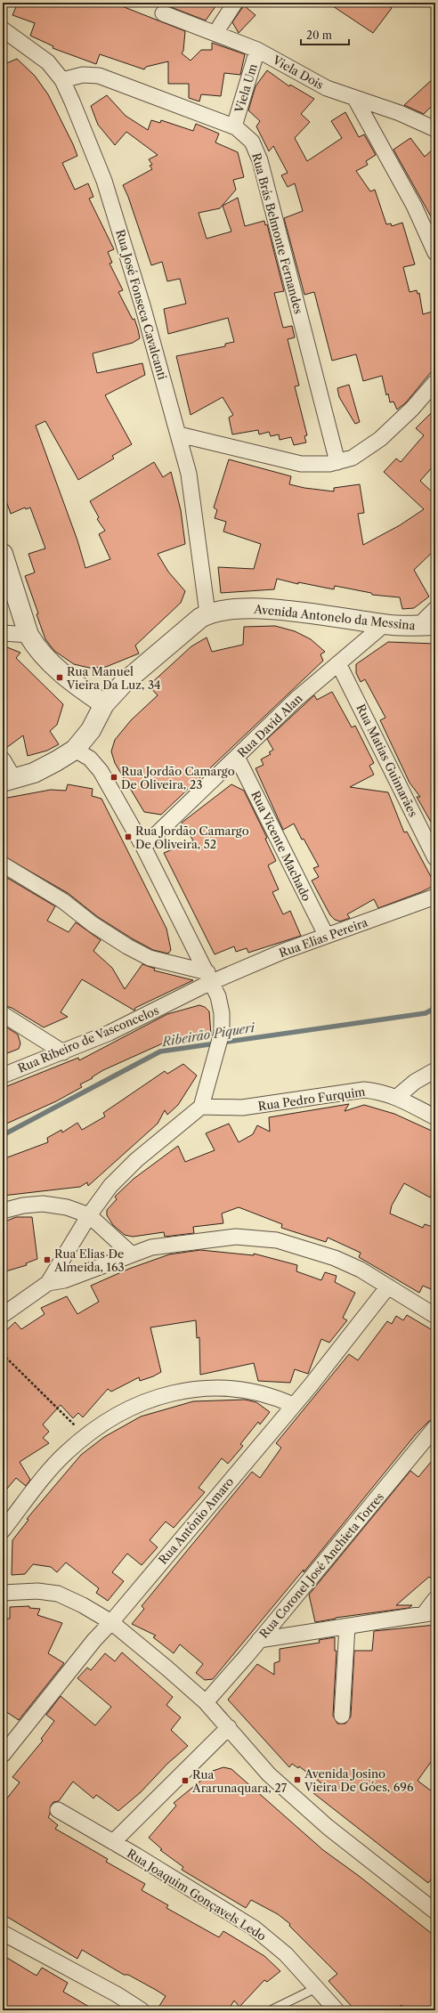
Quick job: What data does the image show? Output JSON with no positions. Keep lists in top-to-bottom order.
{
  "streets": {
    "street": [
      "Viela Dois",
      "Viela Um",
      "Rua Brás Belmonte Fernandes",
      "Rua José Fonseca Cavalcanti",
      "Avenida Antonelo da Messina",
      "Rua David Alan",
      "Rua Matias Guimarães",
      "Rua Vicente Machado",
      "Rua Elias Pereira",
      "Rua Ribeiro de Vasconcelos",
      "Rua Pedro Furquim",
      "Rua Antônio Amaro",
      "Rua Coronel José Anchieta Torres",
      "Rua Joaquim Gonçavels Ledo"
    ]
  },
  "crossings": [
    ["Viela Dois", "Viela Um"],
    ["Viela Um", "Rua Brás Belmonte Fernandes"],
    ["Rua Brás Belmonte Fernandes", "Rua José Fonseca Cavalcanti"],
    ["Rua José Fonseca Cavalcanti", "Avenida Antonelo da Messina"],
    ["Avenida Antonelo da Messina", "Rua David Alan"],
    ["Rua David Alan", "Rua Matias Guimarães"],
    ["Rua David Alan", "Rua Vicente Machado"],
    ["Rua Vicente Machado", "Rua Elias Pereira"],
    ["Rua Elias Pereira", "Rua Ribeiro de Vasconcelos"]
  ],
  "water": ["Ribeirão Piqueri"],
  "places": {
    "transit": [
      "Rua Manuel Vieira Da Luz, 34",
      "Rua Jordão Camargo De Oliveira, 23",
      "Rua Jordão Camargo De Oliveira, 52",
      "Rua Elias De Almeida, 163",
      "Avenida Josino Vieira De Góes, 696",
      "Rua Ararunaquara, 27"
    ]
  },
  "scale_bar": "20 m"
}
